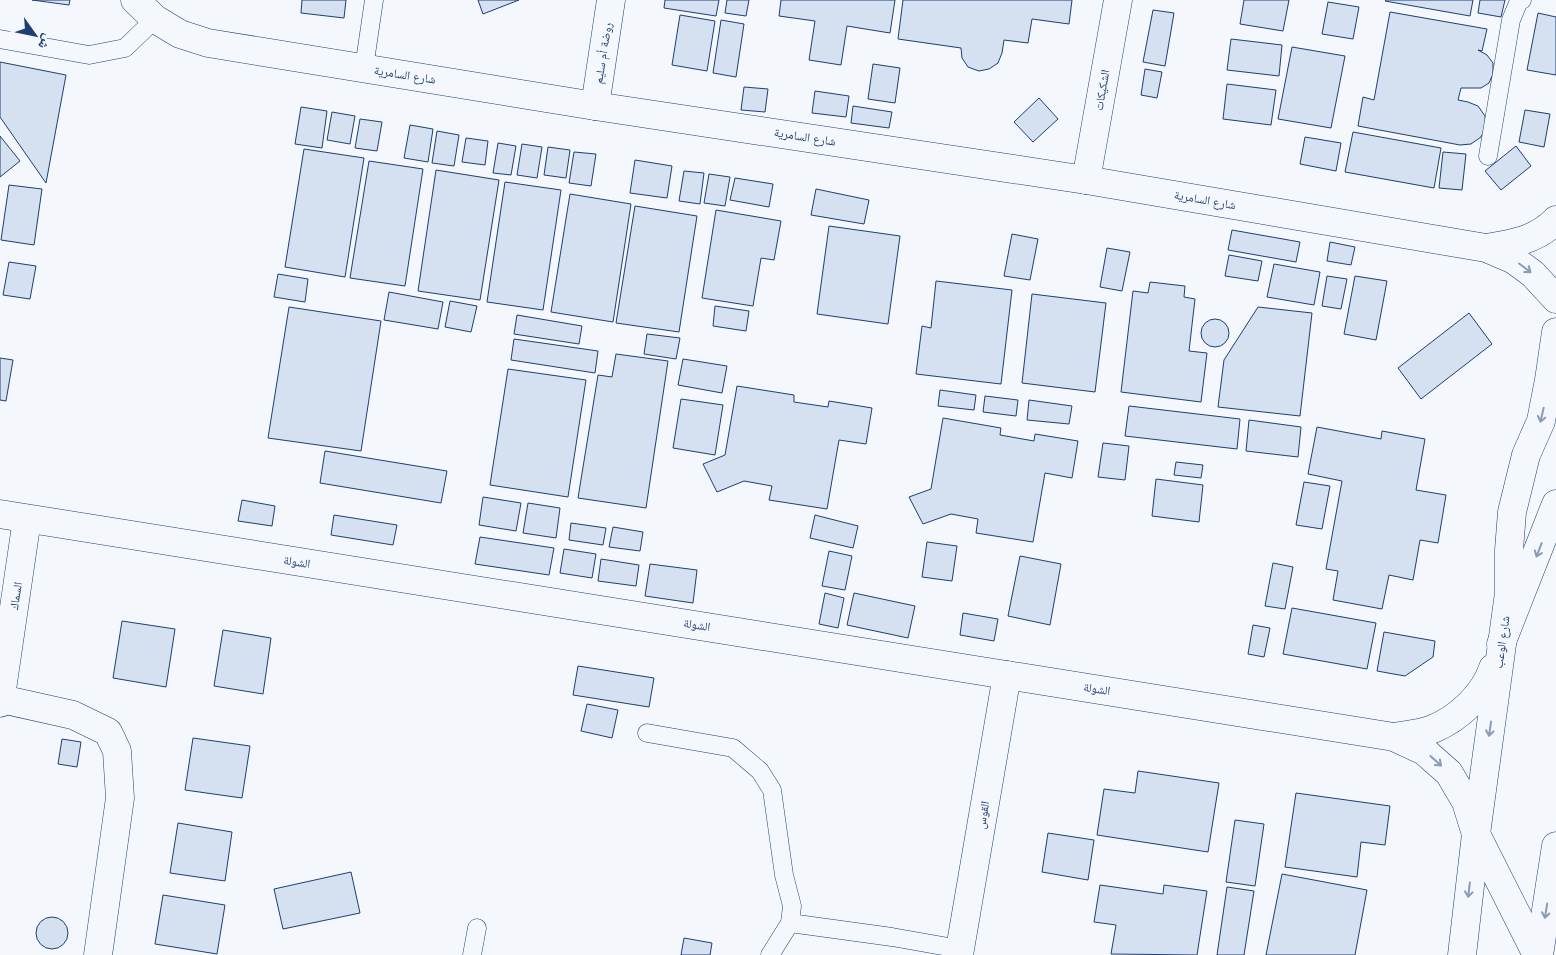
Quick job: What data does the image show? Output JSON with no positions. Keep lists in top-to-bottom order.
{
  "streets": {
    "street": [
      "روضة أم سليم",
      "شارع السامرية",
      "الشكيكات",
      "الشولة",
      "السماك",
      "شارع الوعب",
      "القوس"
    ]
  },
  "crossings": [
    ["روضة أم سليم", "شارع السامرية"],
    ["شارع السامرية", "الشكيكات"],
    ["الشولة", "السماك"],
    ["الشولة", "شارع الوعب"],
    ["الشولة", "القوس"]
  ],
  "north": "bottom right"
}
